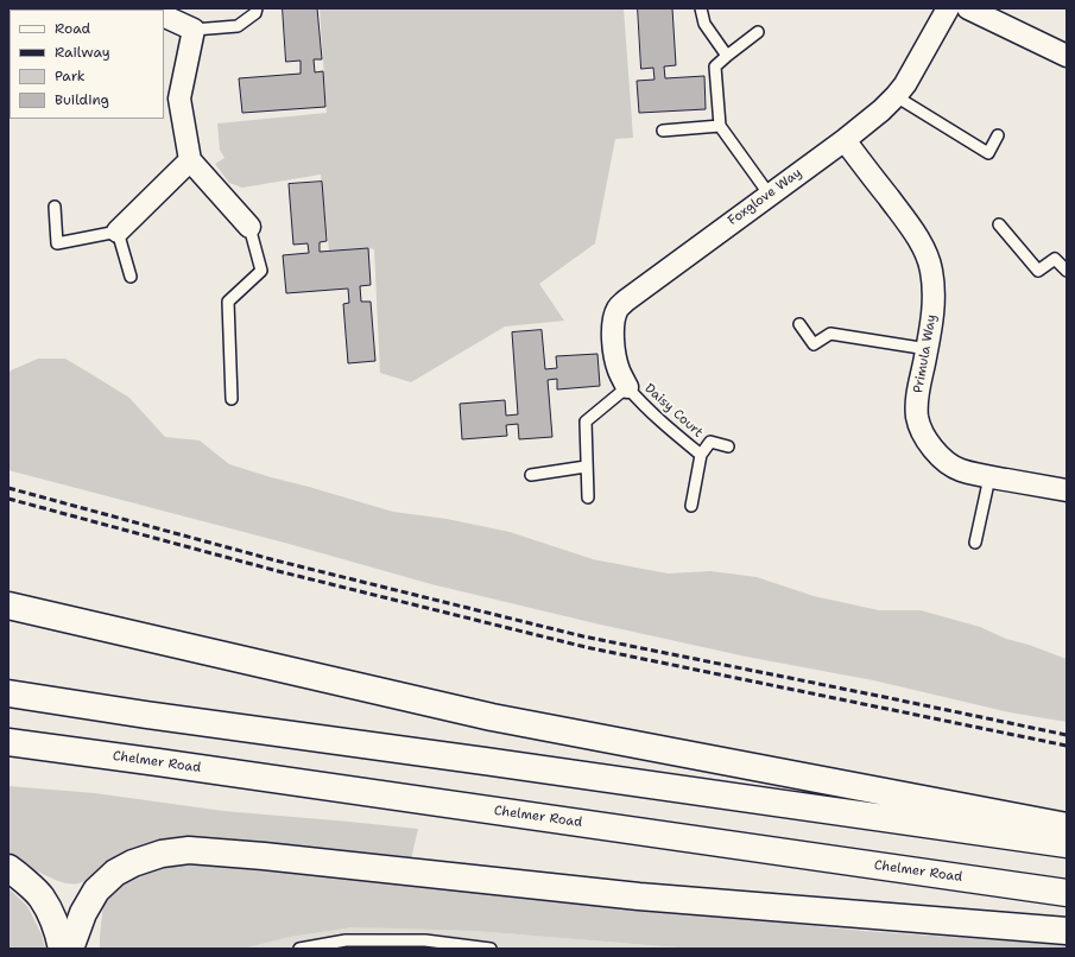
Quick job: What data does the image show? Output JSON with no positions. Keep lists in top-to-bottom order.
{
  "streets": {
    "main road": ["Chelmer Road"],
    "street": ["Foxglove Way", "Primula Way"],
    "lane": ["Daisy Court"]
  },
  "crossings": [
    ["Foxglove Way", "Primula Way"],
    ["Foxglove Way", "Daisy Court"]
  ],
  "legend": [
    "Road",
    "Railway",
    "Park",
    "Building"
  ]
}
